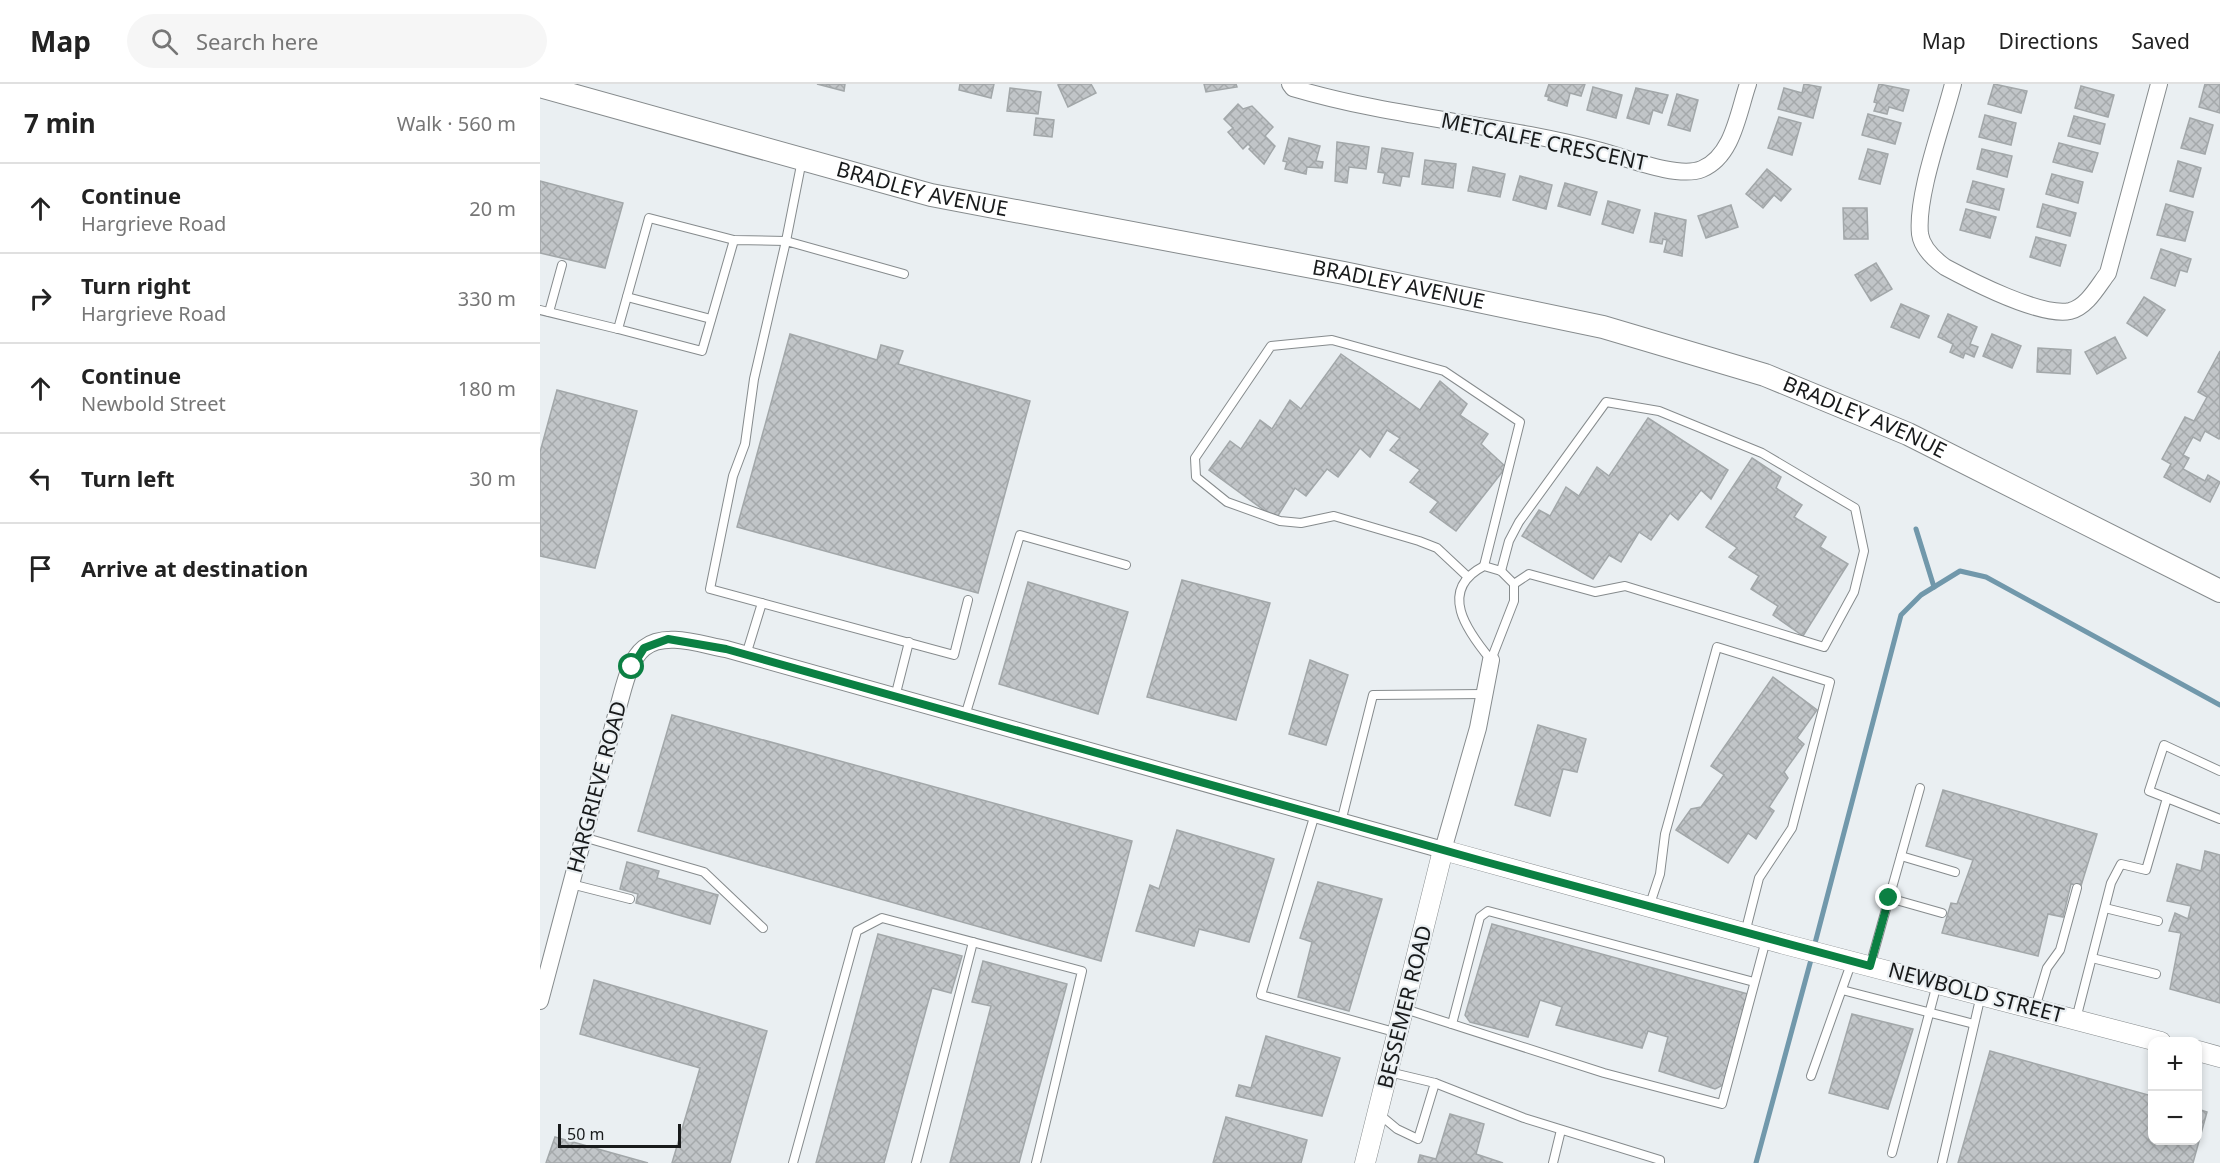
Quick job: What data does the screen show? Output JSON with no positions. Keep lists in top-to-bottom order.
{
  "streets": {
    "main road": ["BRADLEY AVENUE"],
    "street": [
      "METCALFE CRESCENT",
      "HARGRIEVE ROAD",
      "NEWBOLD STREET",
      "BESSEMER ROAD"
    ]
  },
  "crossings": [
    ["HARGRIEVE ROAD", "NEWBOLD STREET"],
    ["HARGRIEVE ROAD", "BESSEMER ROAD"],
    ["NEWBOLD STREET", "BESSEMER ROAD"]
  ],
  "scale_bar": "50 m",
  "page": {
    "header": "Map",
    "search": "Search here",
    "nav": ["Map", "Directions", "Saved"],
    "heading": ["7 min", "Walk · 560 m"],
    "list": [
      ["Continue", "Hargrieve Road", "20 m"],
      ["Turn right", "Hargrieve Road", "330 m"],
      ["Continue", "Newbold Street", "180 m"],
      ["Turn left", "30 m"],
      "Arrive at destination"
    ],
    "map_buttons": ["+", "−"],
    "scale": "50 m"
  }
}
